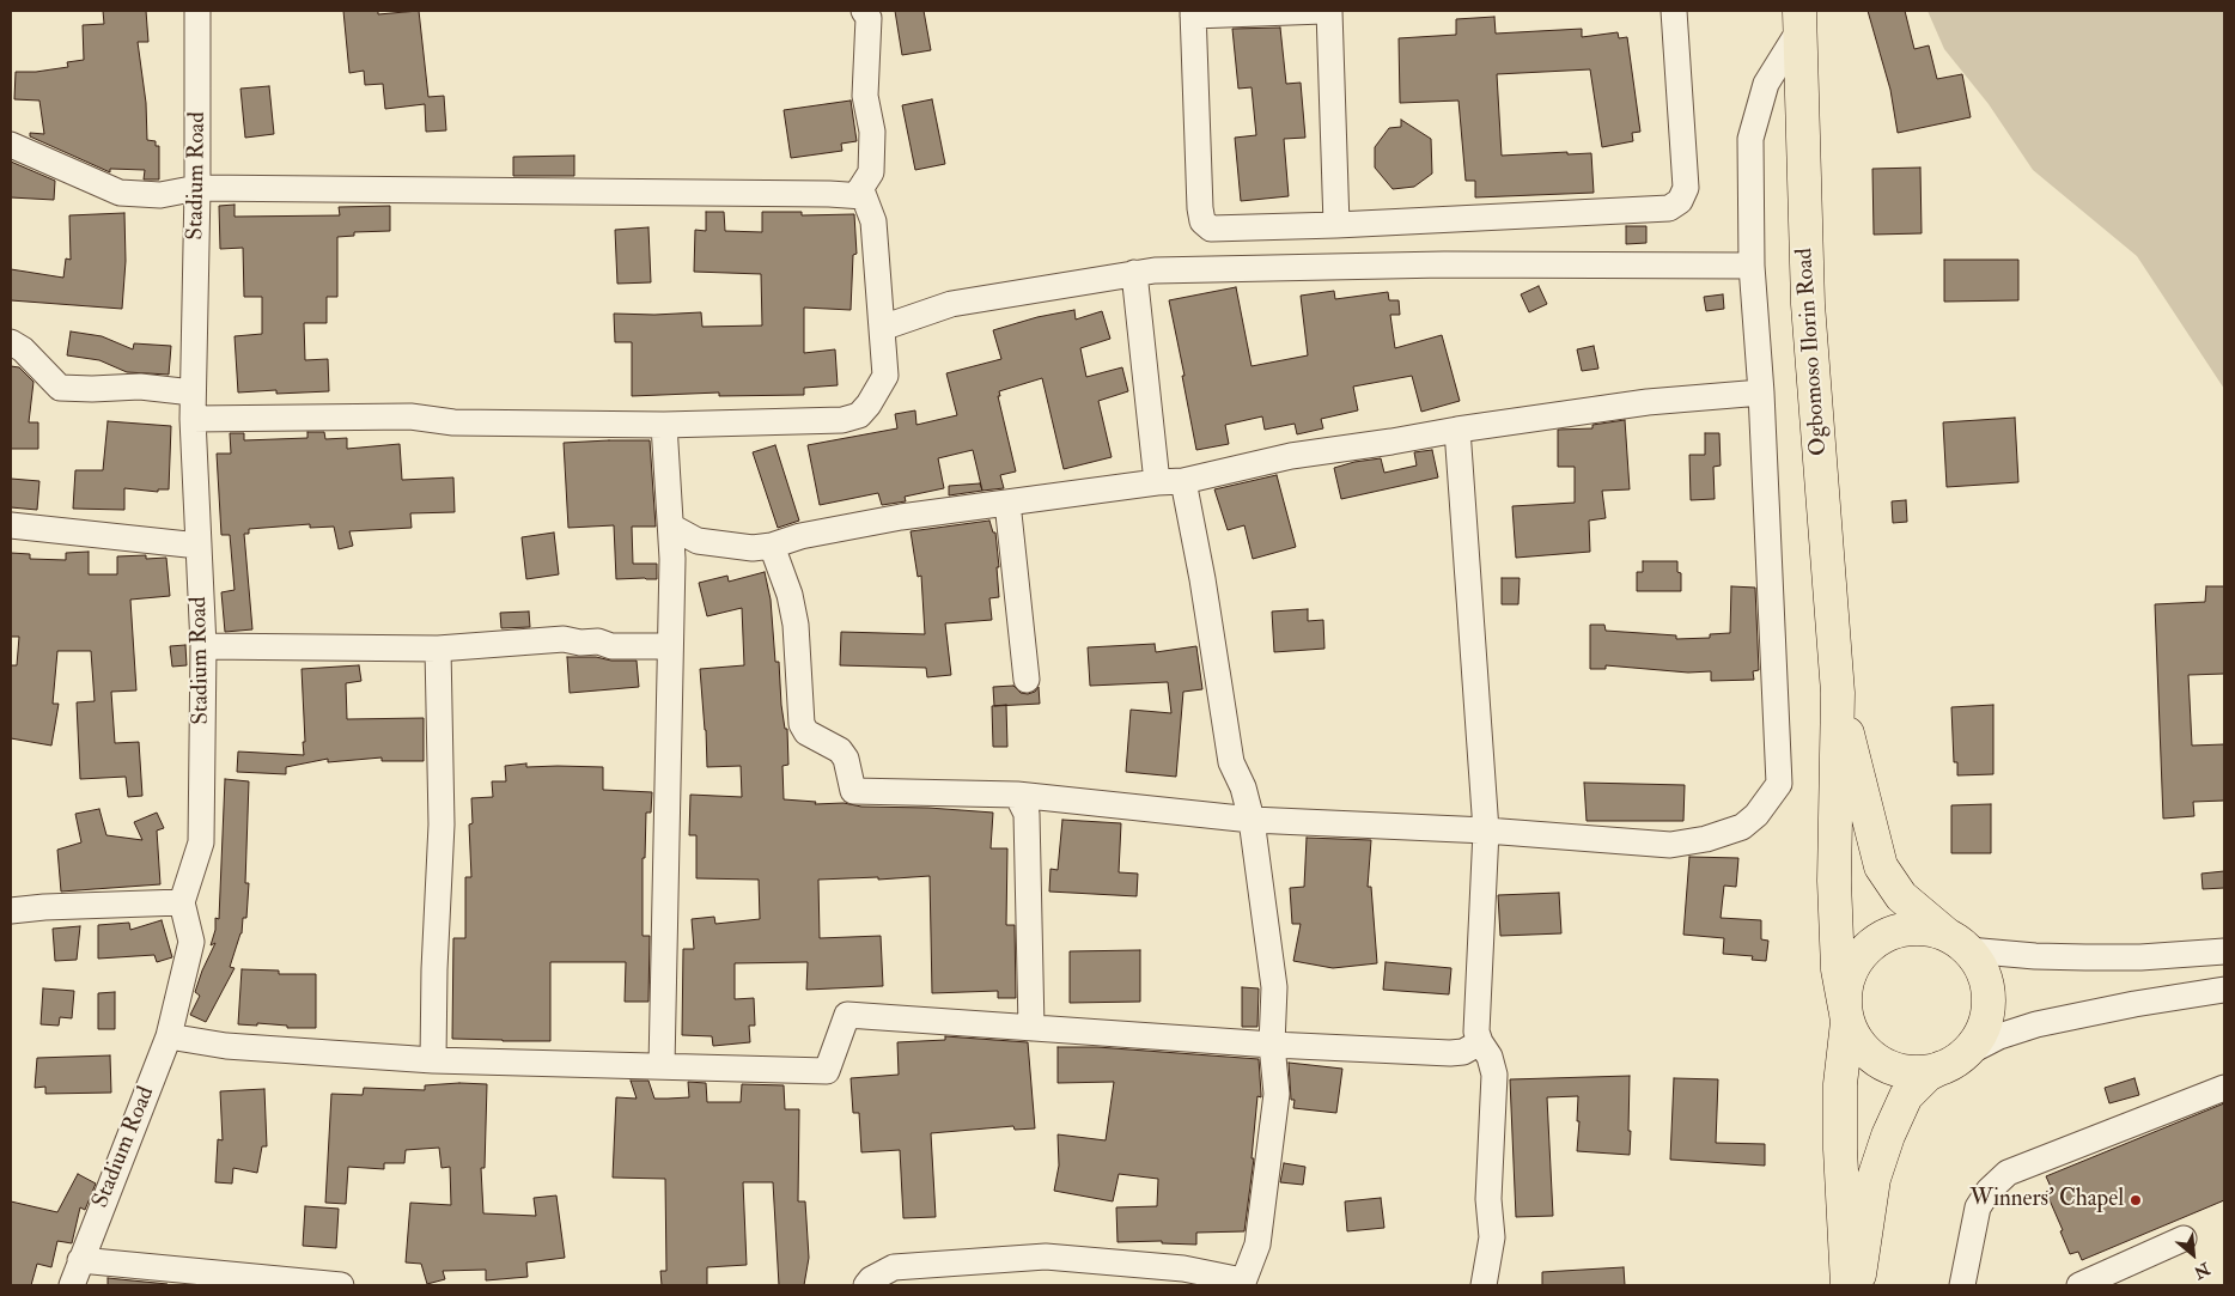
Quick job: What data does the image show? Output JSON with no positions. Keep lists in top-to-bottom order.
{
  "streets": {
    "highway": ["Ogbomoso Ilorin Road"],
    "street": ["Stadium Road"]
  },
  "places": ["Winners' Chapel"],
  "north": "bottom right"
}
